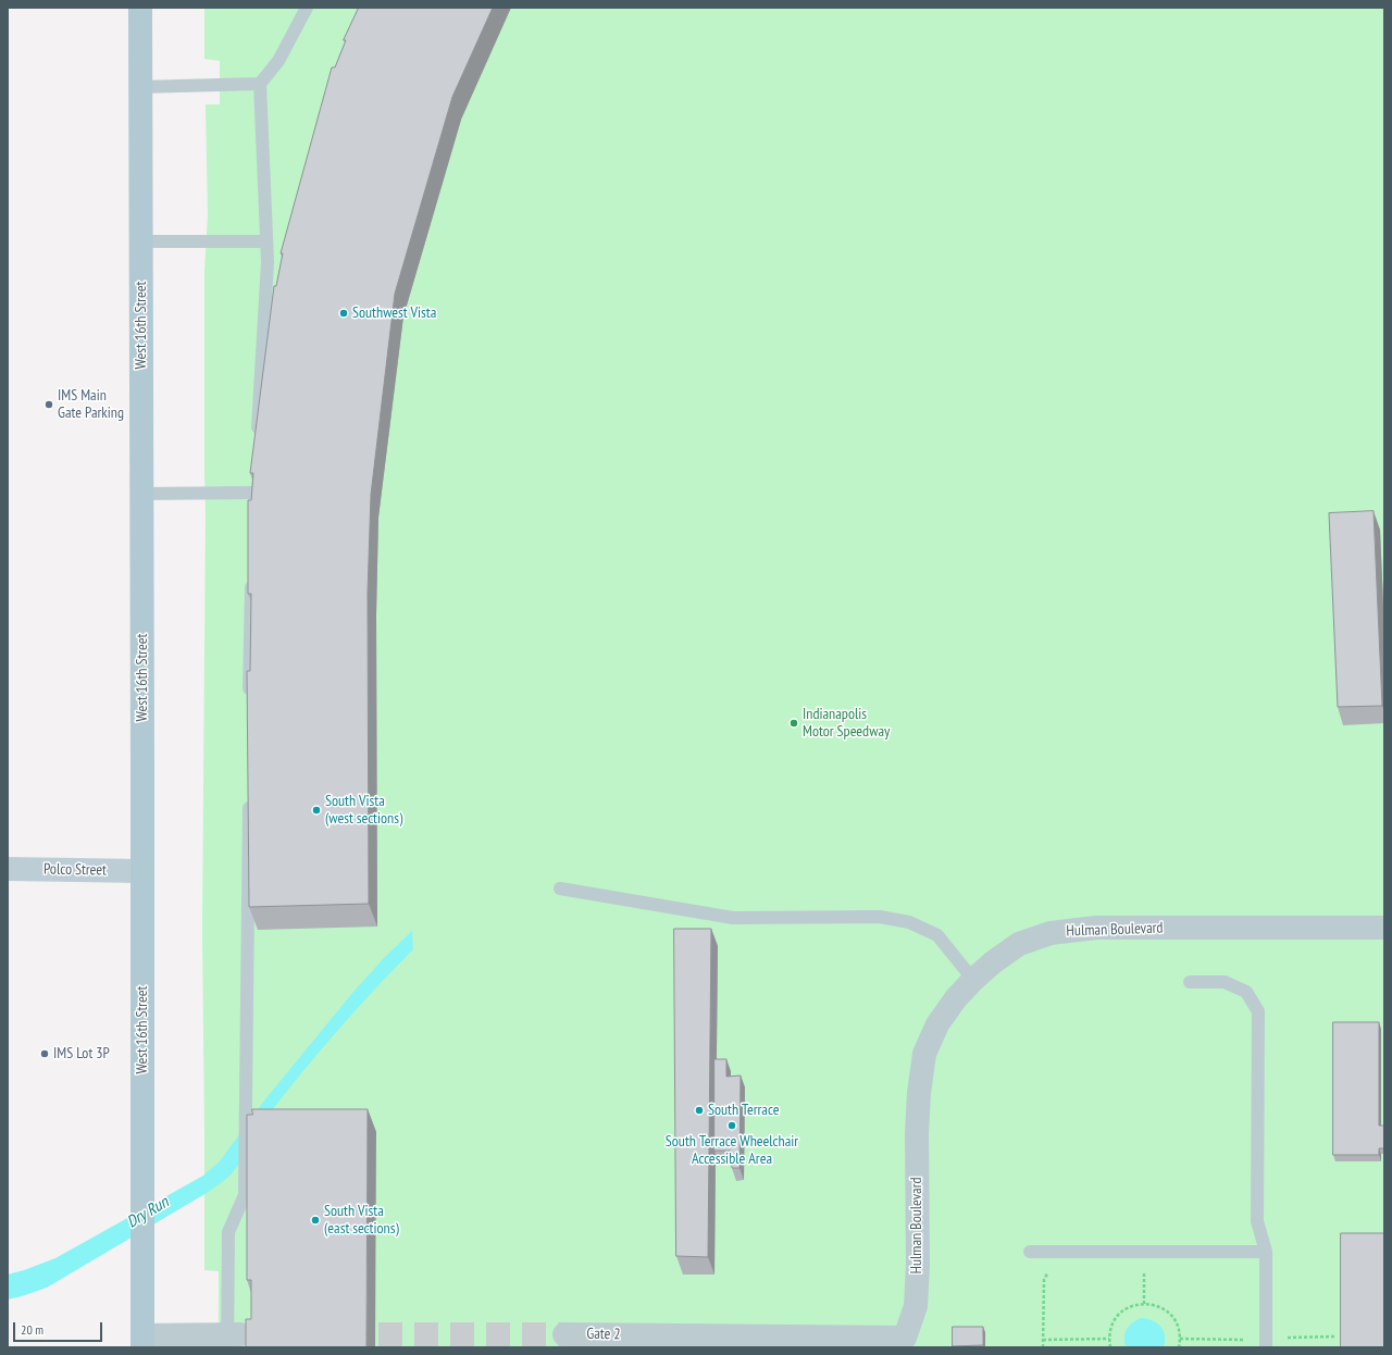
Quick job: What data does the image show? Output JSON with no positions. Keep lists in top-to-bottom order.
{
  "streets": {
    "main road": ["West 16th Street"],
    "street": ["Polco Street", "Hulman Boulevard", "Gate 2"]
  },
  "crossings": [
    ["West 16th Street", "Polco Street"],
    ["Hulman Boulevard", "Gate 2"]
  ],
  "water": ["Dry Run"],
  "places": [
    "Southwest Vista",
    "IMS Main Gate Parking",
    "Indianapolis Motor Speedway",
    "South Vista (west sections)",
    "IMS Lot 3P",
    "South Terrace",
    "South Terrace Wheelchair Accessible Area",
    "South Vista (east sections)"
  ],
  "scale_bar": "20 m"
}
